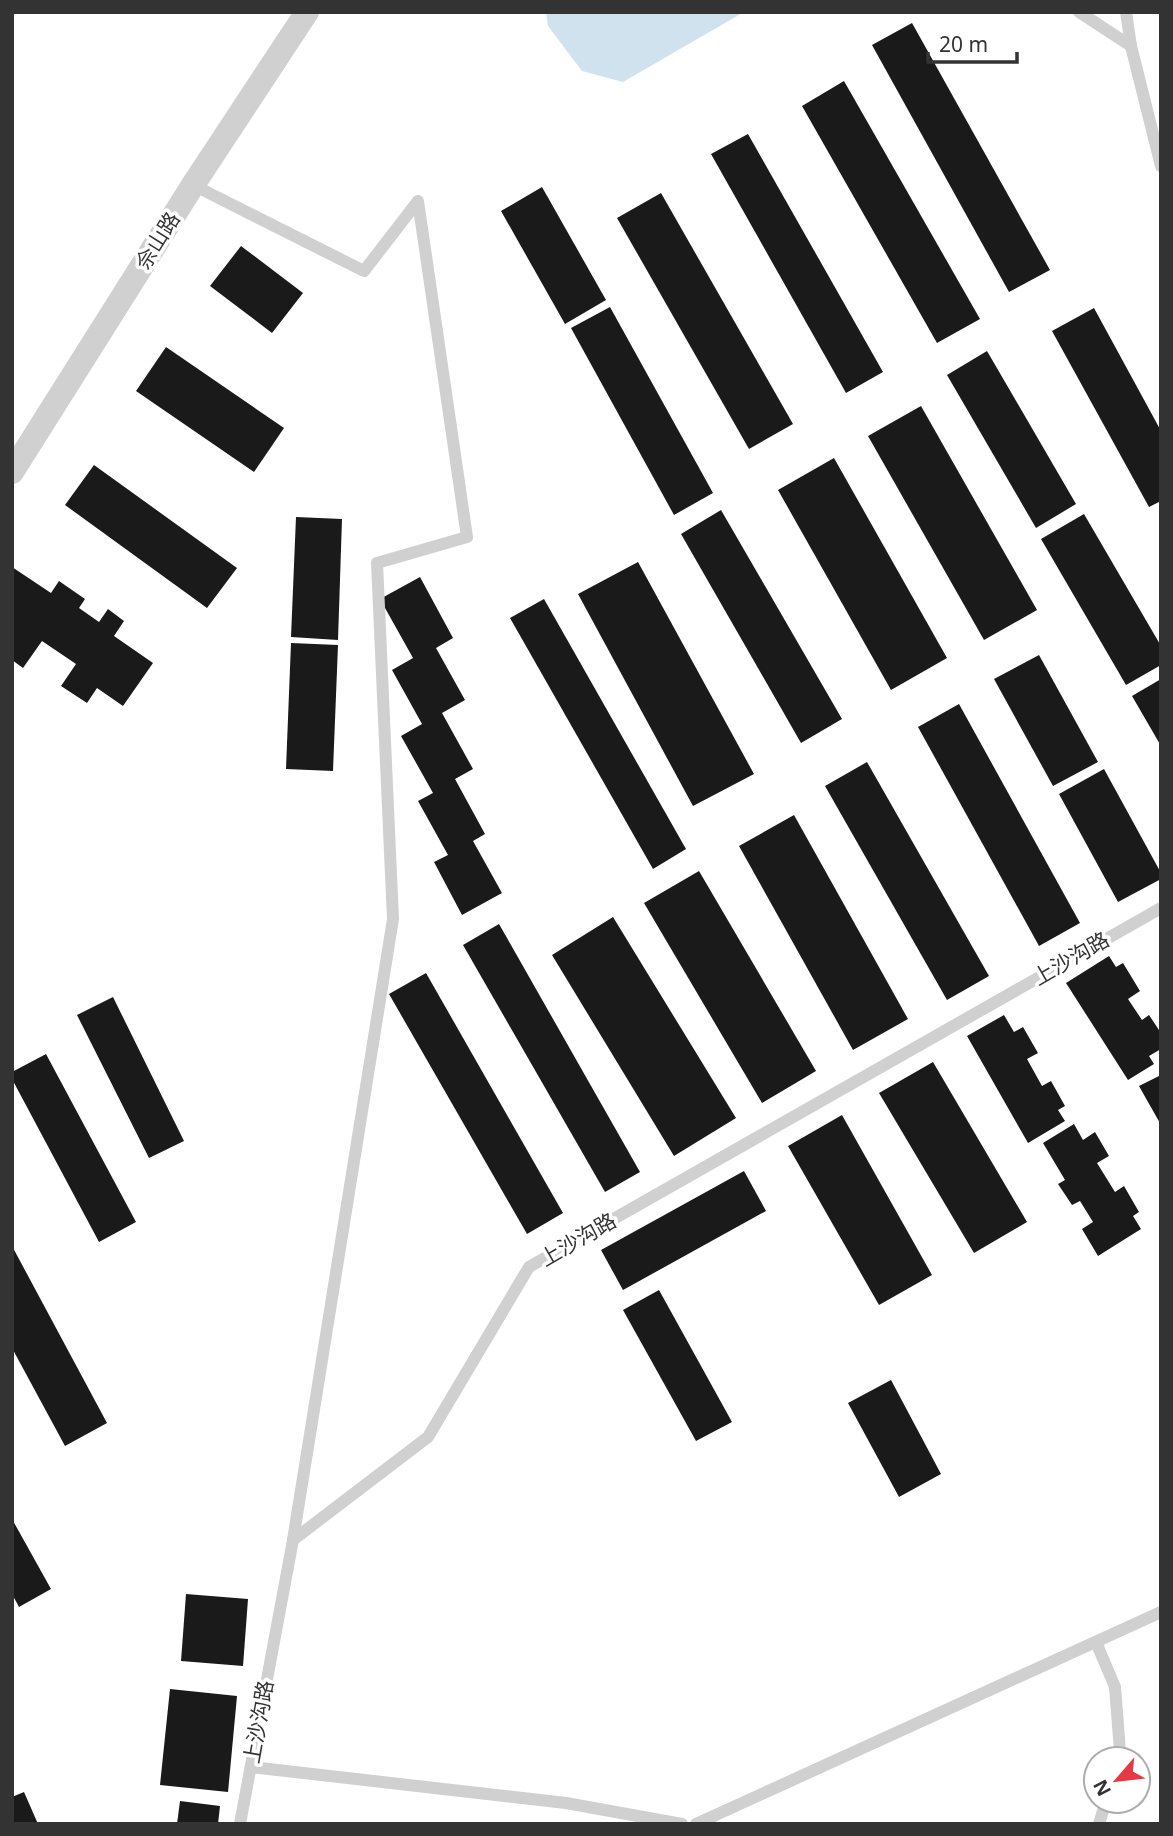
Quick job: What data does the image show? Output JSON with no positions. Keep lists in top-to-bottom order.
{
  "streets": {
    "street": ["佘山路"],
    "lane": ["上沙沟路"]
  },
  "scale_bar": "20 m",
  "north": "bottom left"
}
